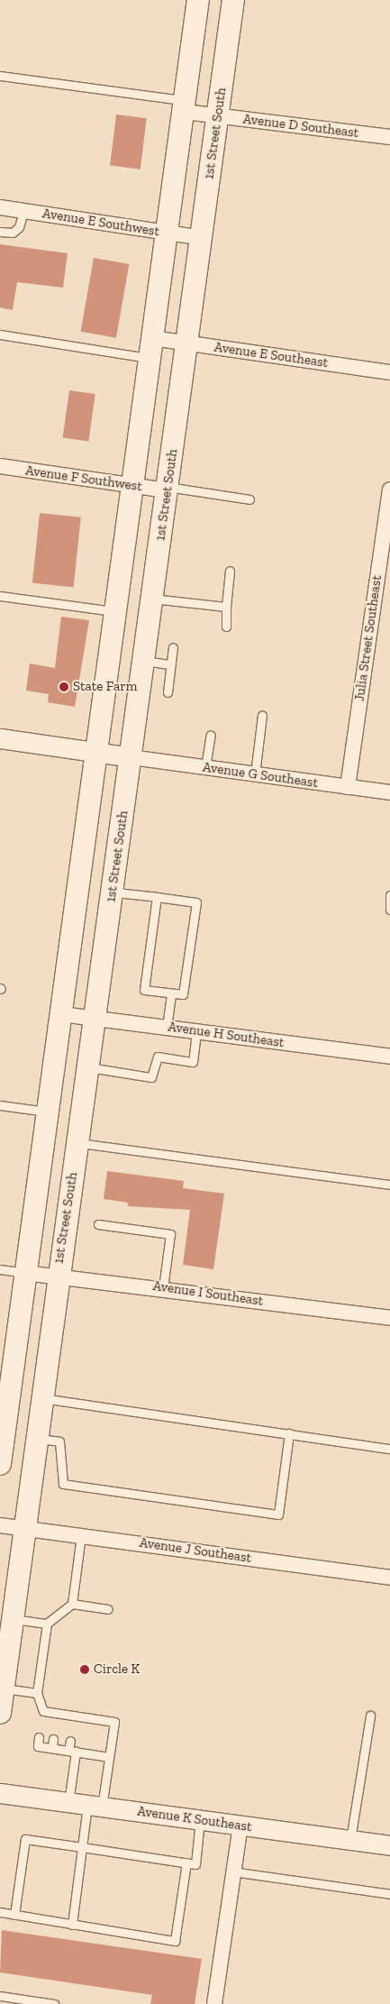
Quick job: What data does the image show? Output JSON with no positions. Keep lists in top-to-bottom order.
{
  "streets": {
    "main road": ["1st Street South"],
    "street": [
      "Avenue D Southeast",
      "Avenue E Southwest",
      "Avenue E Southeast",
      "Avenue F Southwest",
      "Julia Street Southeast",
      "Avenue G Southeast",
      "Avenue H Southeast",
      "Avenue I Southeast",
      "Avenue J Southeast",
      "Avenue K Southeast"
    ]
  },
  "crossings": [
    ["Avenue D Southeast", "1st Street South"],
    ["1st Street South", "Avenue E Southwest"],
    ["1st Street South", "Avenue E Southeast"],
    ["1st Street South", "Avenue F Southwest"],
    ["1st Street South", "Avenue G Southeast"],
    ["1st Street South", "Avenue H Southeast"],
    ["1st Street South", "Avenue I Southeast"],
    ["1st Street South", "Avenue J Southeast"],
    ["Julia Street Southeast", "Avenue G Southeast"]
  ],
  "places": ["State Farm", "Circle K"]
}
